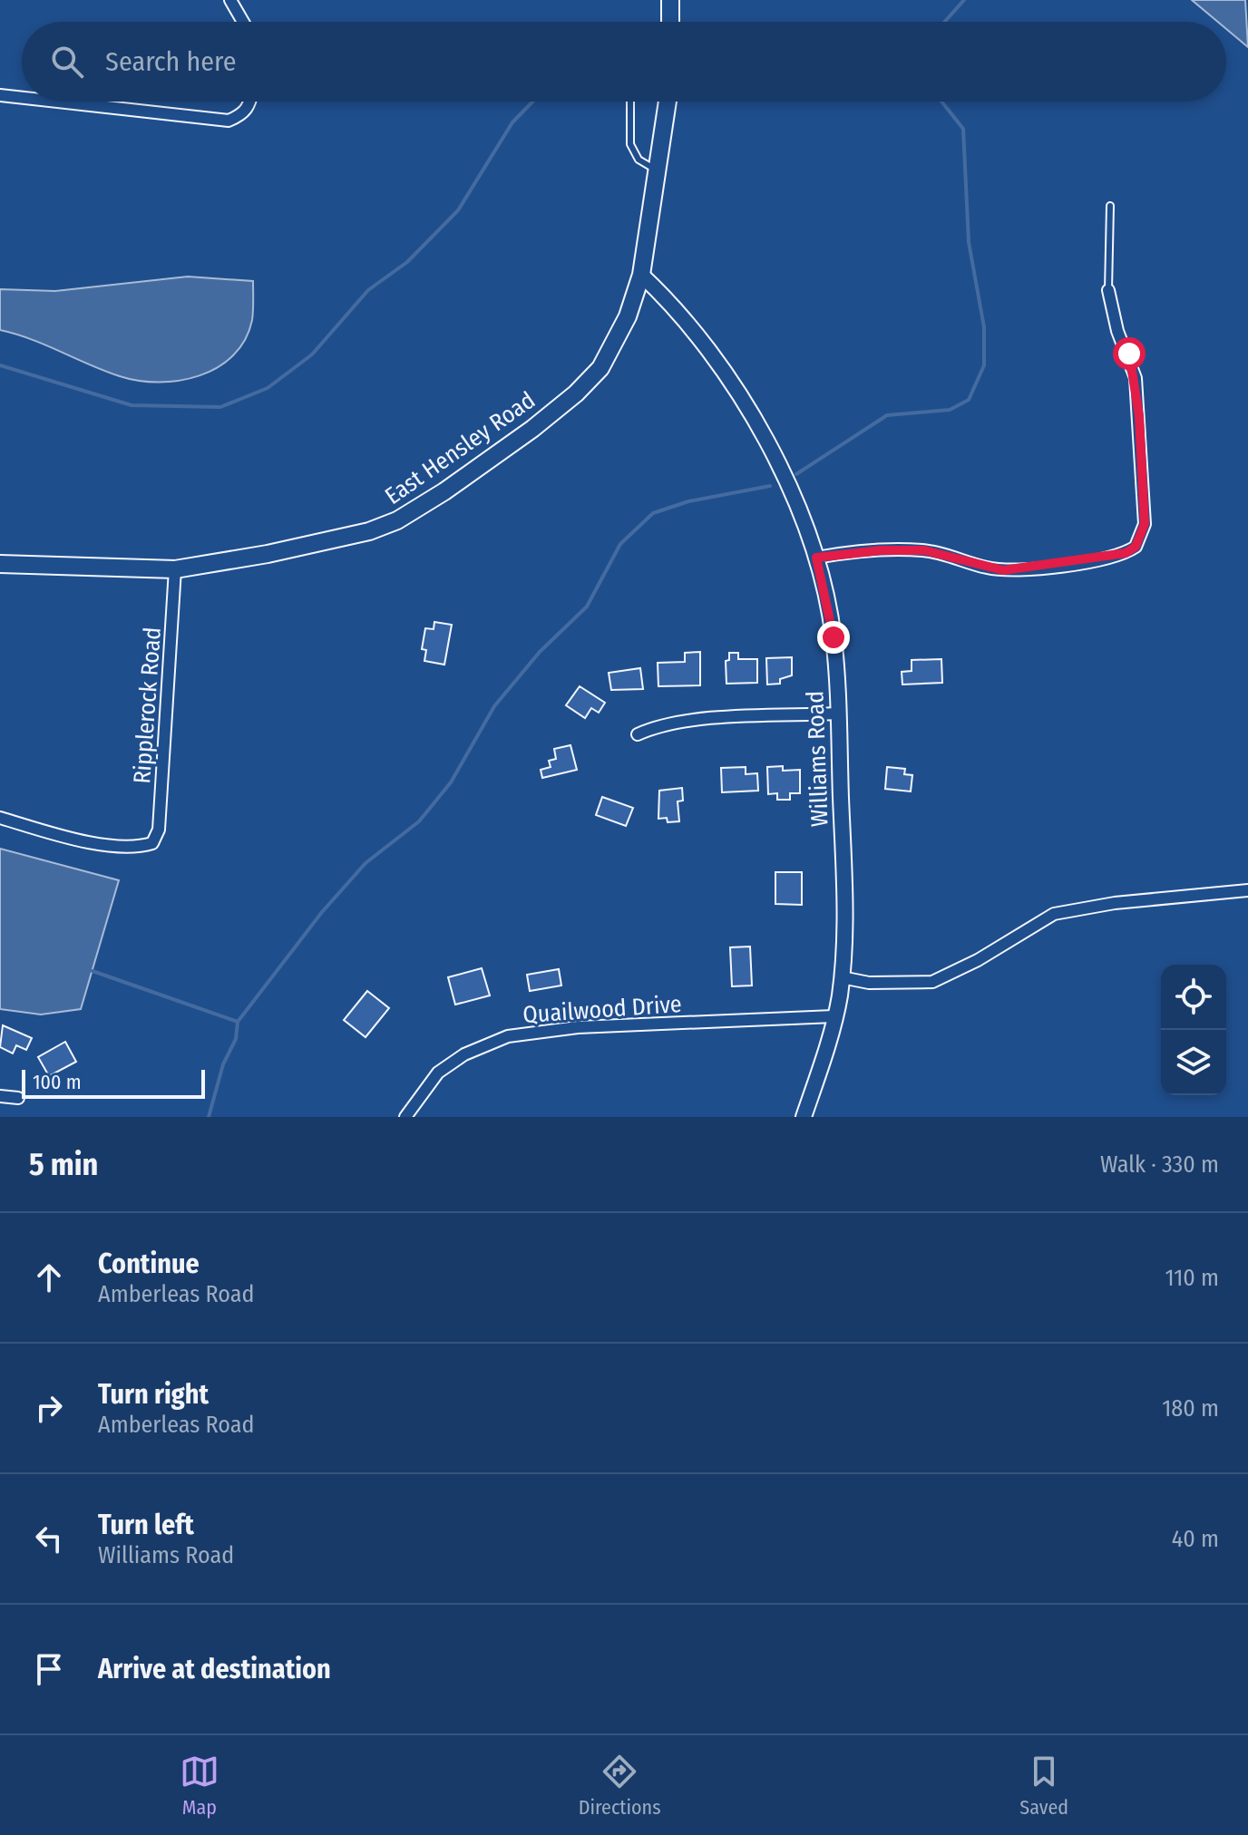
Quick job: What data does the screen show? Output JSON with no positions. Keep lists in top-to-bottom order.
{
  "streets": {
    "main road": ["East Hensley Road"],
    "street": ["Ripplerock Road", "Williams Road", "Quailwood Drive"]
  },
  "crossings": [
    ["East Hensley Road", "Ripplerock Road"],
    ["East Hensley Road", "Williams Road"],
    ["Williams Road", "Quailwood Drive"]
  ],
  "scale_bar": "100 m",
  "page": {
    "search": "Search here",
    "scale": "100 m",
    "heading": ["5 min", "Walk · 330 m"],
    "list": [
      ["Continue", "Amberleas Road", "110 m"],
      ["Turn right", "Amberleas Road", "180 m"],
      ["Turn left", "Williams Road", "40 m"],
      "Arrive at destination"
    ],
    "nav": ["Map", "Directions", "Saved"]
  }
}
